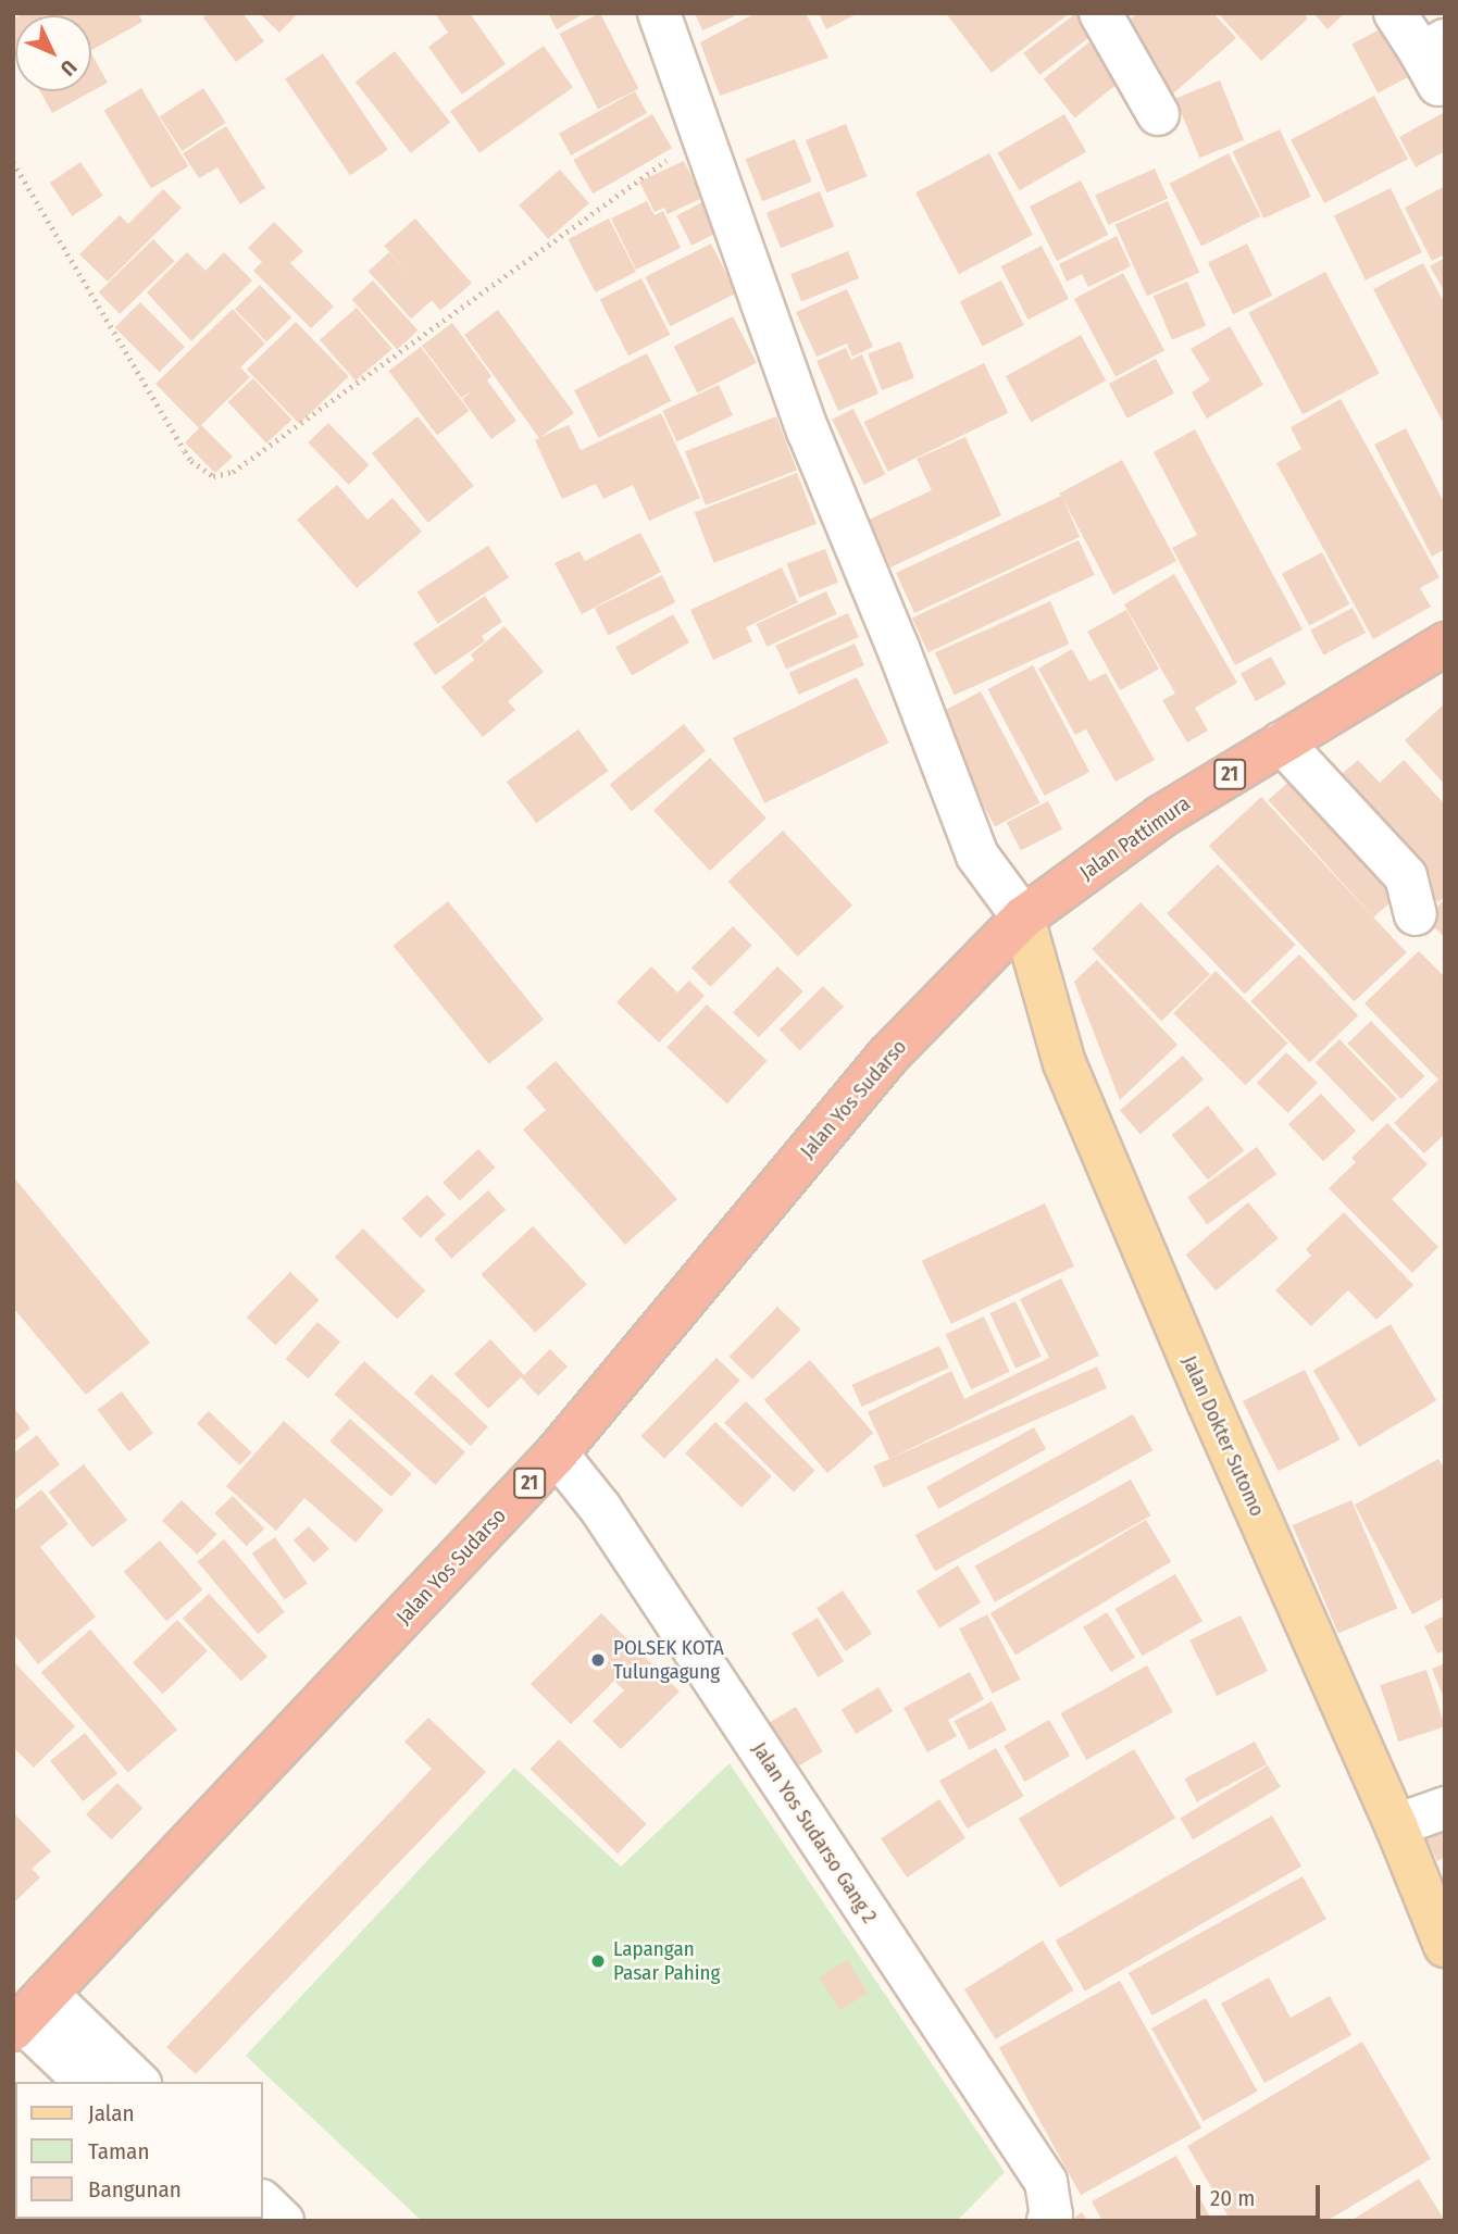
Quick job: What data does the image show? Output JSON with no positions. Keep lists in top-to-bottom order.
{
  "streets": {
    "highway": ["21", "Jalan Pattimura", "Jalan Yos Sudarso"],
    "main road": ["Jalan Dokter Sutomo"],
    "street": ["Jalan Yos Sudarso Gang 2"]
  },
  "crossings": [
    ["Jalan Pattimura", "Jalan Yos Sudarso"],
    ["Jalan Pattimura", "Jalan Dokter Sutomo"],
    ["Jalan Yos Sudarso", "Jalan Dokter Sutomo"],
    ["Jalan Yos Sudarso", "Jalan Yos Sudarso Gang 2"]
  ],
  "places": ["POLSEK KOTA Tulungagung", "Lapangan Pasar Pahing"],
  "legend": ["Jalan", "Taman", "Bangunan"],
  "scale_bar": "20 m",
  "north": "bottom right"
}
